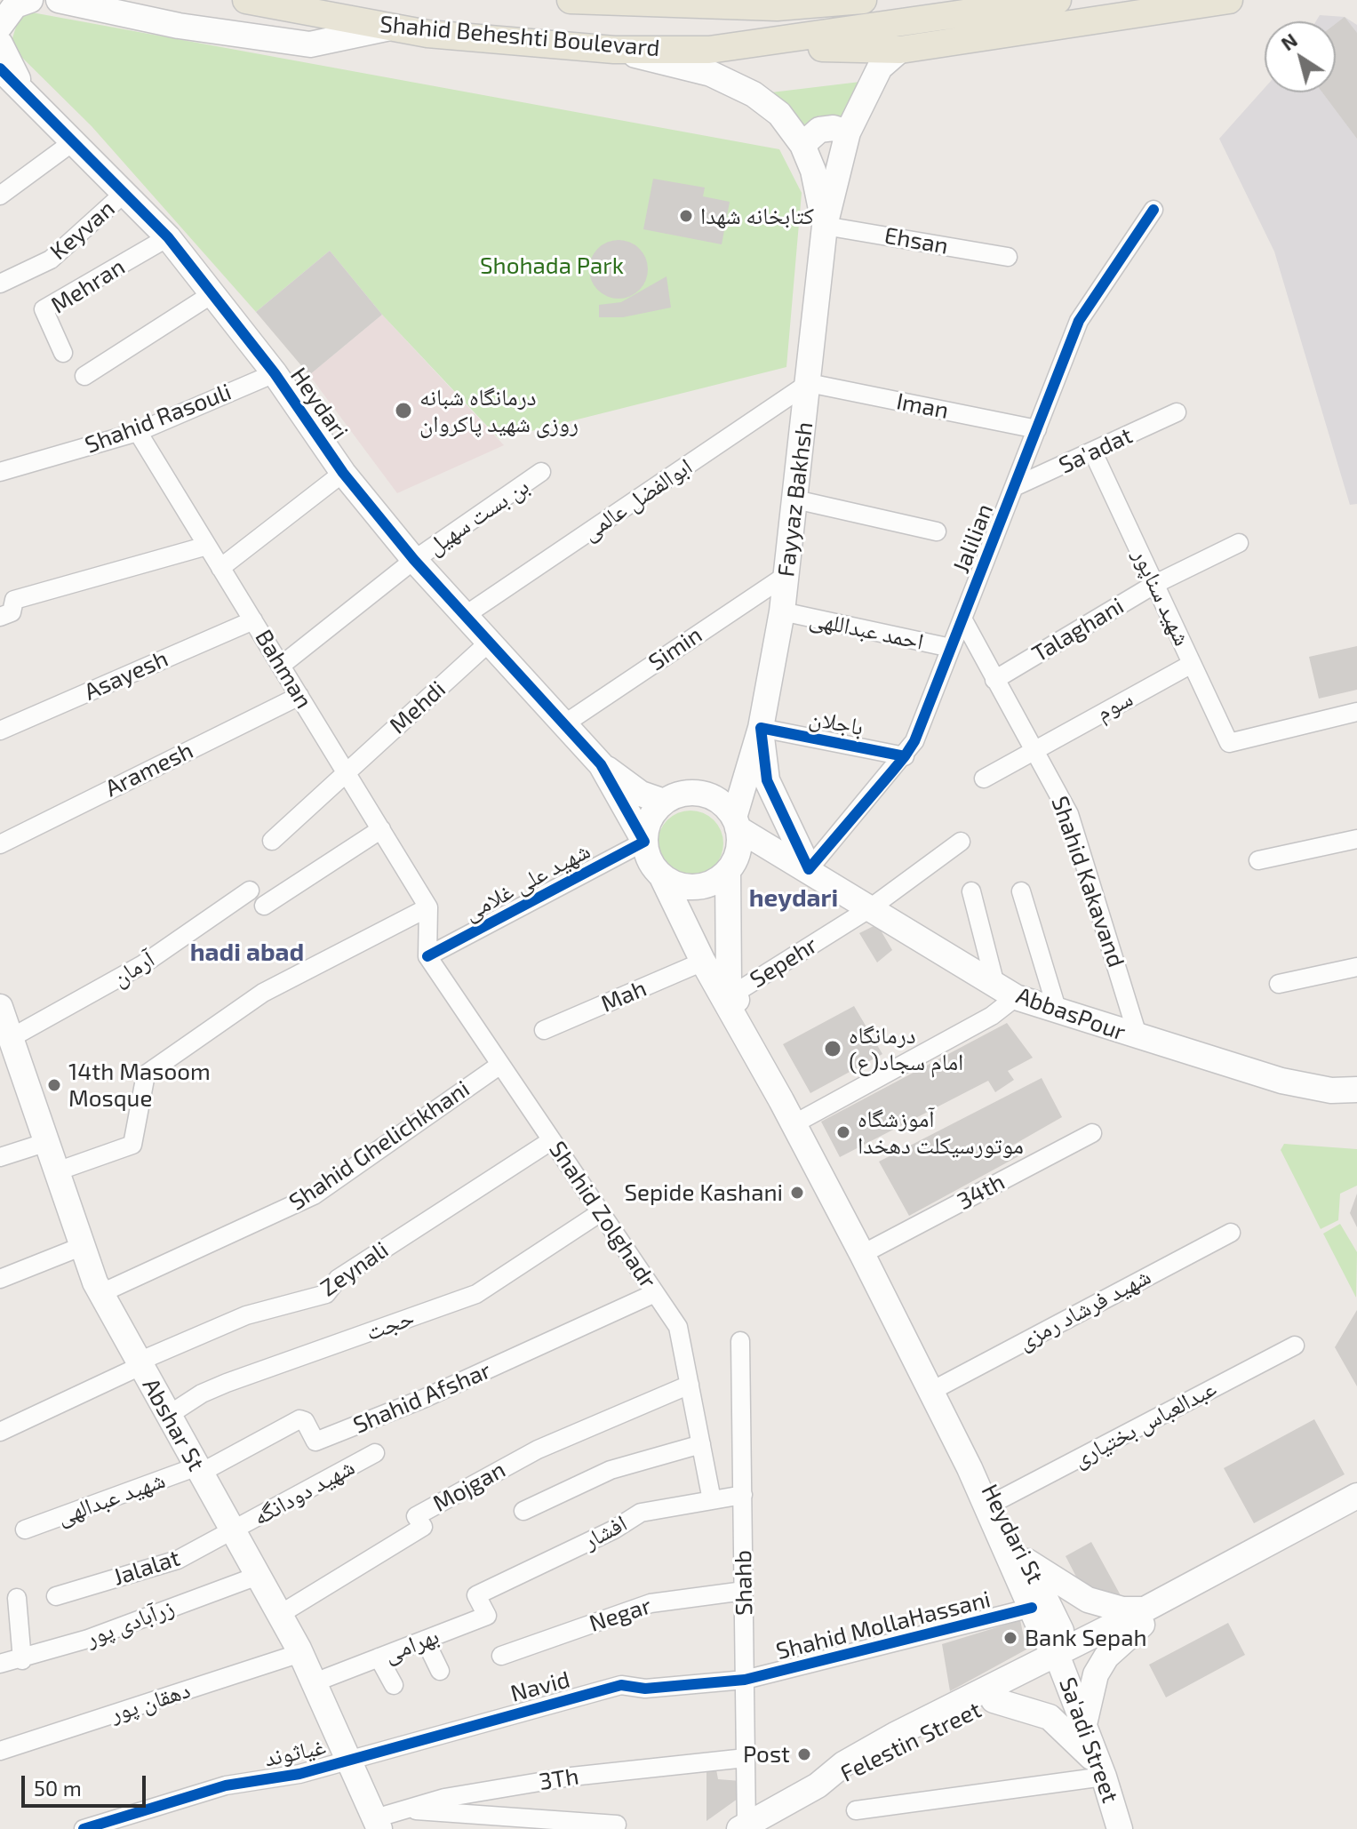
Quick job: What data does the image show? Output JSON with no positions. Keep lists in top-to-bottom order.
{
  "streets": {
    "main road": ["Shahid Beheshti Boulevard"],
    "street": [
      "Keyvan",
      "Ehsan",
      "Mehran",
      "Heydari",
      "Iman",
      "Shahid Rasouli",
      "Sa'adat",
      "ابوالفضل عالمی",
      "Fayyaz Bakhsh",
      "بن بست سهیل",
      "Jalilian",
      "شهید سناپور",
      "احمد عبداللهی",
      "Talaghani",
      "Simin",
      "Bahman",
      "Asayesh",
      "سوم",
      "Mehdi",
      "باجلان",
      "Aramesh",
      "شهید علی غلامی",
      "Shahid Kakavand",
      "Sepehr",
      "آرمان",
      "Mah",
      "AbbasPour",
      "Shahid Ghelichkhani",
      "34th",
      "Shahid Zolghadr",
      "Zeynali",
      "شهید فرشاد رمزی",
      "حجت",
      "Shahid Afshar",
      "عبدالعباس بختیاری",
      "Abshar St",
      "Mojgan",
      "شهید دودانگه",
      "شهید عبدالهی",
      "افشار",
      "Heydari St",
      "Jalalat",
      "Shahb",
      "Negar",
      "زرآبادی پور",
      "Shahid MollaHassani",
      "بهرامی",
      "Navid",
      "دهقان پور",
      "Sa'adi Street",
      "Felestin Street",
      "غیاثوند",
      "3Th"
    ]
  },
  "crossings": [
    ["Keyvan", "Heydari"],
    ["Ehsan", "Fayyaz Bakhsh"],
    ["Mehran", "Heydari"],
    ["Heydari", "Shahid Rasouli"],
    ["Heydari", "ابوالفضل عالمی"],
    ["Heydari", "بن بست سهیل"],
    ["Heydari", "Simin"],
    ["Heydari", "Mehdi"],
    ["Iman", "ابوالفضل عالمی"],
    ["Iman", "Fayyaz Bakhsh"],
    ["Iman", "Jalilian"],
    ["Shahid Rasouli", "Bahman"],
    ["Sa'adat", "Jalilian"],
    ["Sa'adat", "شهید سناپور"],
    ["ابوالفضل عالمی", "Fayyaz Bakhsh"],
    ["Fayyaz Bakhsh", "احمد عبداللهی"],
    ["Fayyaz Bakhsh", "Simin"],
    ["Fayyaz Bakhsh", "باجلان"],
    ["Fayyaz Bakhsh", "شهید علی غلامی"],
    ["Fayyaz Bakhsh", "AbbasPour"],
    ["بن بست سهیل", "Bahman"],
    ["Jalilian", "احمد عبداللهی"],
    ["Jalilian", "باجلان"],
    ["Jalilian", "Shahid Kakavand"],
    ["Jalilian", "AbbasPour"],
    ["شهید سناپور", "Talaghani"],
    ["شهید سناپور", "سوم"],
    ["Talaghani", "Shahid Kakavand"],
    ["Bahman", "Asayesh"],
    ["Bahman", "Mehdi"],
    ["Bahman", "Aramesh"],
    ["سوم", "Shahid Kakavand"],
    ["شهید علی غلامی", "AbbasPour"],
    ["شهید علی غلامی", "Shahid Zolghadr"],
    ["Shahid Kakavand", "AbbasPour"],
    ["Sepehr", "AbbasPour"],
    ["Sepehr", "Heydari St"],
    ["آرمان", "Abshar St"],
    ["Shahid Ghelichkhani", "Shahid Zolghadr"],
    ["Shahid Ghelichkhani", "Abshar St"],
    ["34th", "Heydari St"],
    ["Shahid Zolghadr", "Zeynali"],
    ["Shahid Zolghadr", "حجت"],
    ["Shahid Zolghadr", "Shahid Afshar"],
    ["Shahid Zolghadr", "Mojgan"],
    ["Shahid Zolghadr", "افشار"],
    ["Zeynali", "Abshar St"],
    ["شهید فرشاد رمزی", "Heydari St"],
    ["حجت", "Abshar St"],
    ["Shahid Afshar", "Abshar St"],
    ["Shahid Afshar", "شهید عبدالهی"],
    ["عبدالعباس بختیاری", "Heydari St"],
    ["Abshar St", "Mojgan"],
    ["Abshar St", "شهید دودانگه"],
    ["Abshar St", "شهید عبدالهی"],
    ["Abshar St", "Jalalat"],
    ["Abshar St", "زرآبادی پور"],
    ["Abshar St", "بهرامی"],
    ["Abshar St", "Navid"],
    ["Abshar St", "دهقان پور"],
    ["Abshar St", "غیاثوند"],
    ["Abshar St", "3Th"],
    ["شهید دودانگه", "Jalalat"],
    ["افشار", "Shahb"],
    ["افشار", "بهرامی"],
    ["Heydari St", "Shahid MollaHassani"],
    ["Heydari St", "Sa'adi Street"],
    ["Heydari St", "Felestin Street"],
    ["Shahb", "Negar"],
    ["Shahb", "Shahid MollaHassani"],
    ["Shahb", "Navid"],
    ["Shahb", "3Th"],
    ["Shahid MollaHassani", "Navid"],
    ["Navid", "غیاثوند"],
    ["Sa'adi Street", "Felestin Street"]
  ],
  "districts": ["heydari", "hadi abad"],
  "parks": ["Shohada Park"],
  "places": [
    "کتابخانه شهدا",
    "درمانگاه شبانه روزی شهید پاکروان",
    "درمانگاه امام سجاد(ع)",
    "14th Masoom Mosque",
    "آموزشگاه موتورسیکلت دهخدا",
    "Sepide Kashani",
    "Bank Sepah",
    "Post"
  ],
  "scale_bar": "50 m",
  "north": "top left"
}
